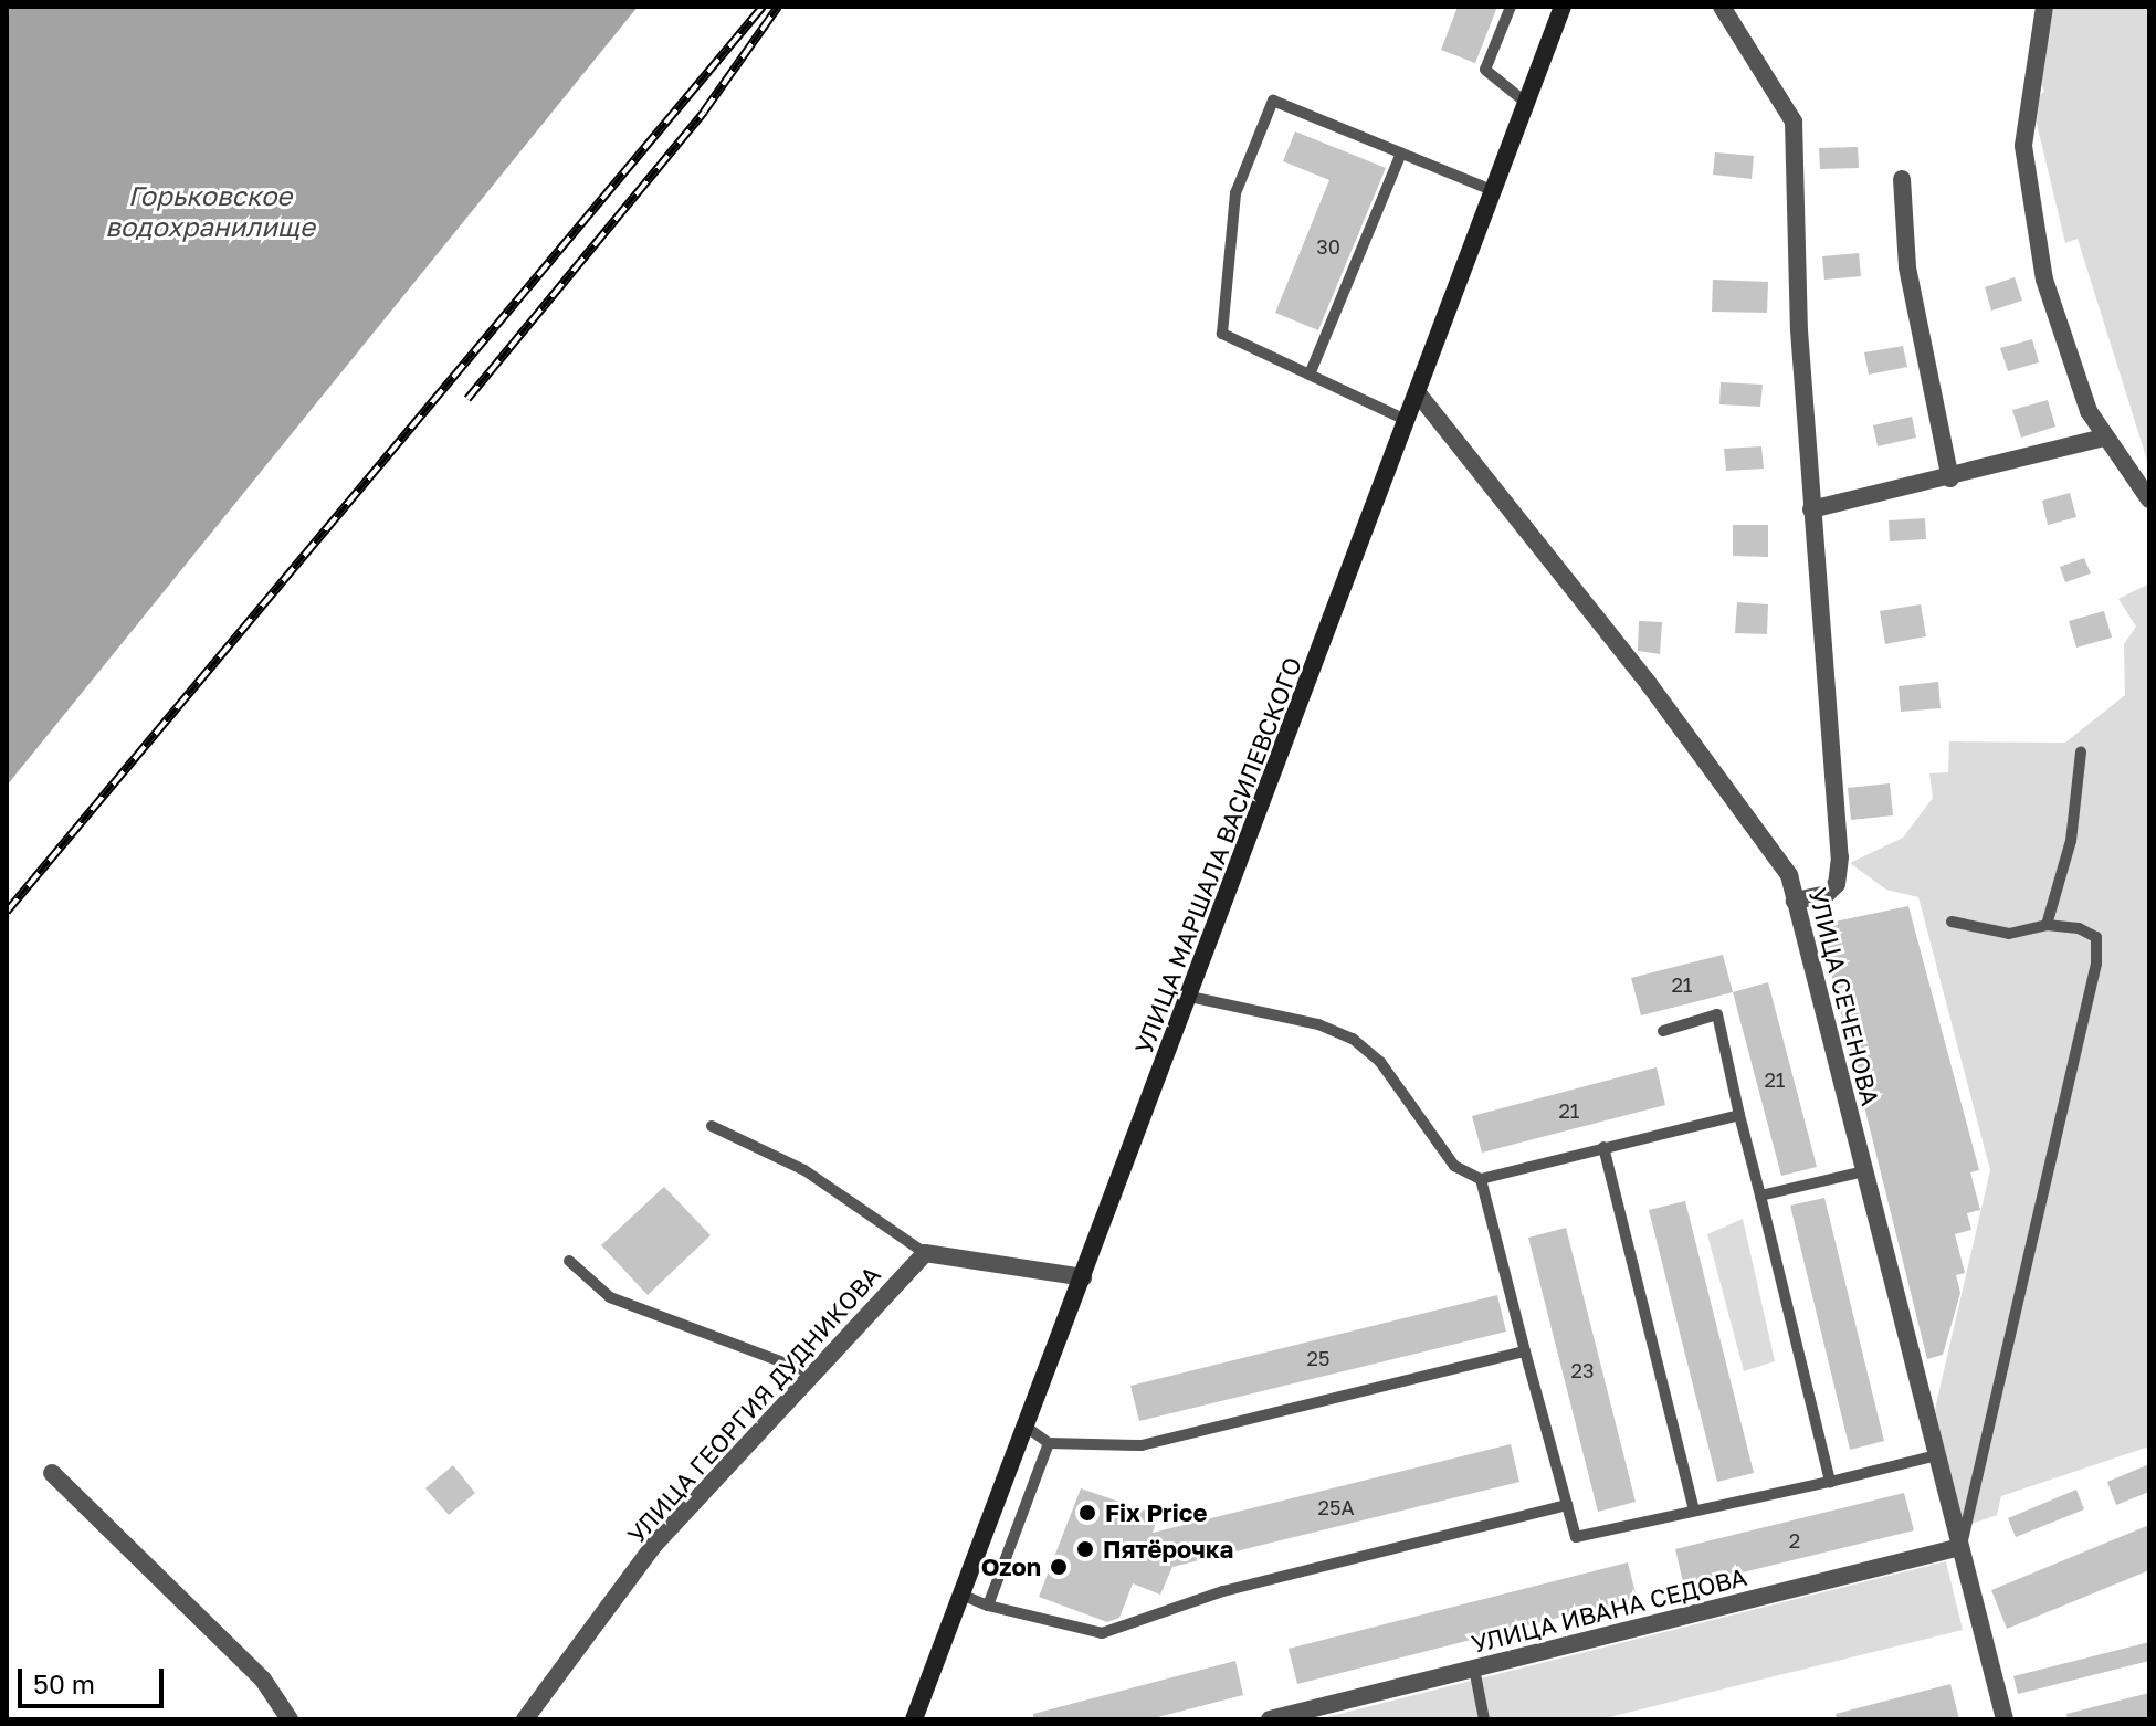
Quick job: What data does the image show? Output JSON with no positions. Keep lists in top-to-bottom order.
{
  "streets": {
    "street": [
      "УЛИЦА МАРШАЛА ВАСИЛЕВСКОГО",
      "УЛИЦА СЕЧЕНОВА",
      "УЛИЦА ГЕОРГИЯ ДУДНИКОВА",
      "УЛИЦА ИВАНА СЕДОВА"
    ]
  },
  "crossings": [
    ["УЛИЦА МАРШАЛА ВАСИЛЕВСКОГО", "УЛИЦА СЕЧЕНОВА"],
    ["УЛИЦА СЕЧЕНОВА", "УЛИЦА ИВАНА СЕДОВА"]
  ],
  "water": ["Горьковское водохранилище"],
  "places": ["Fix Price", "Пятёрочка", "Ozon"],
  "house_numbers": [
    "30",
    "21",
    "21",
    "21",
    "25",
    "23",
    "25А",
    "2"
  ],
  "scale_bar": "50 m"
}
